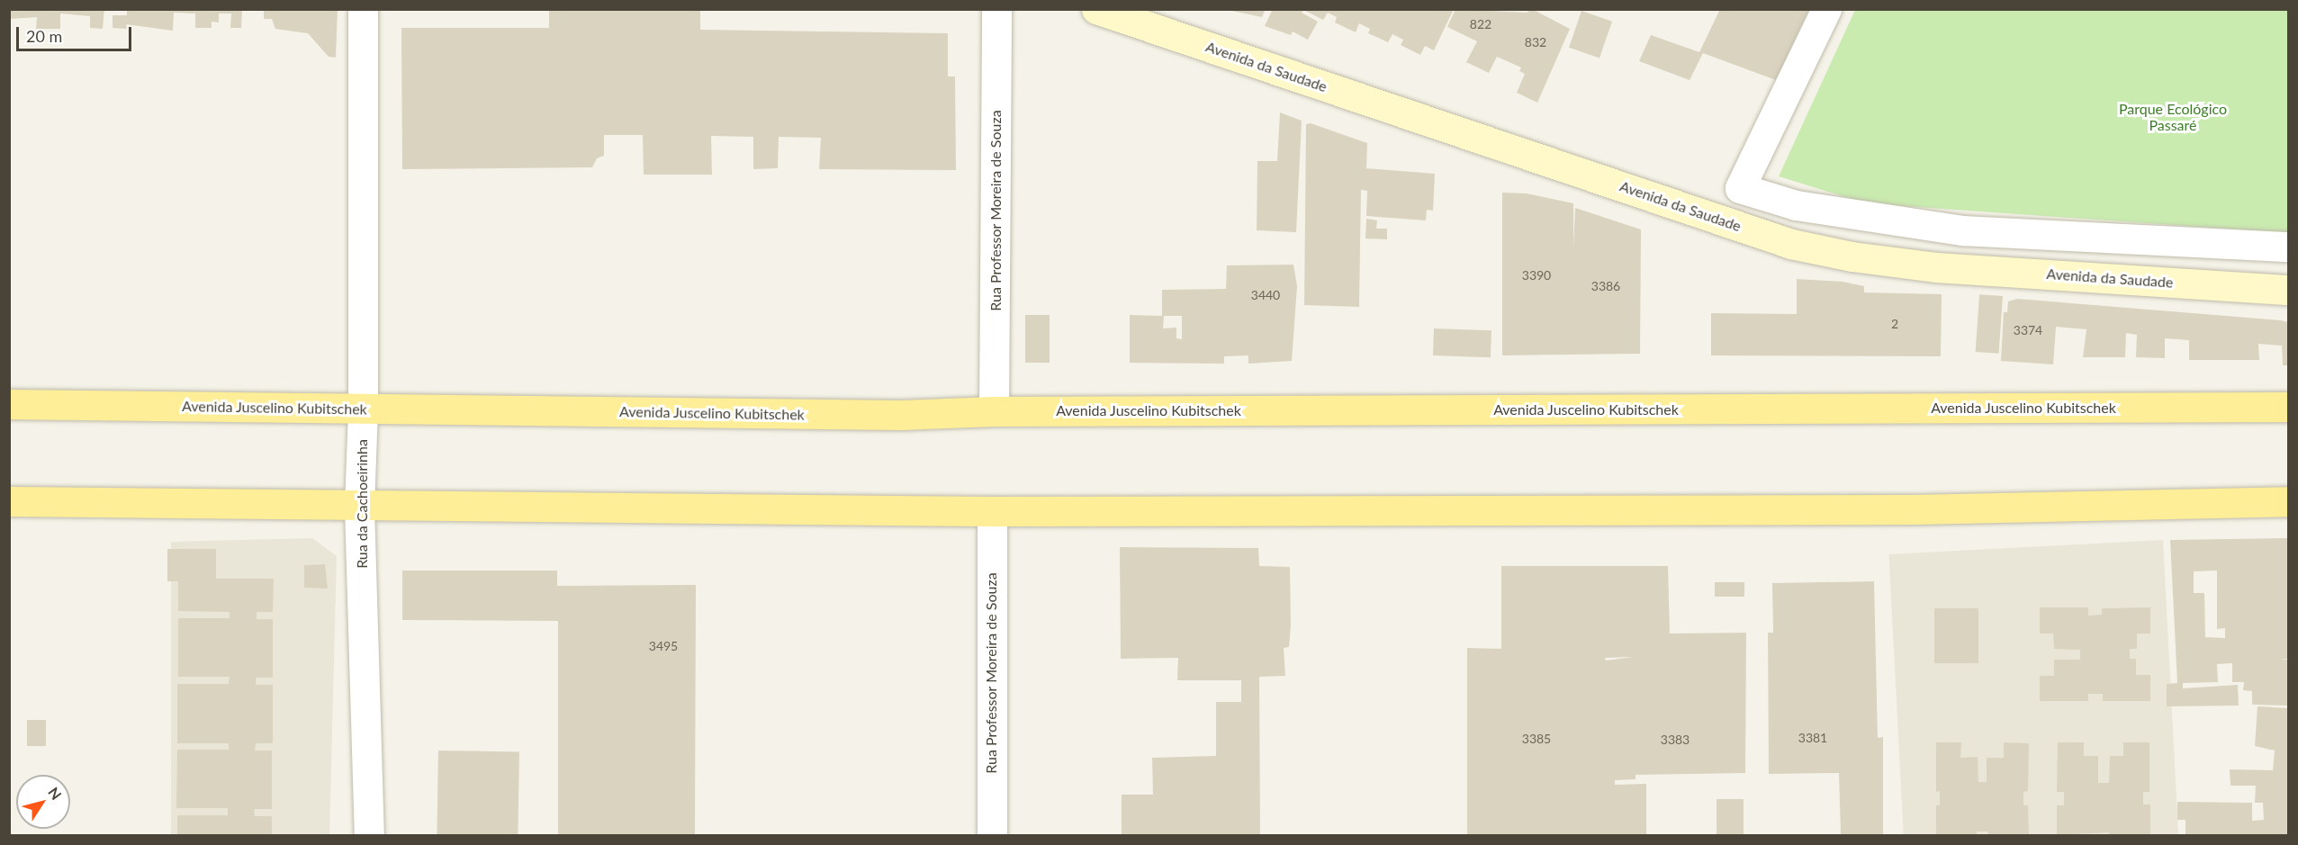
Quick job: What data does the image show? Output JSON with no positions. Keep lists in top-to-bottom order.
{
  "streets": {
    "main road": ["Avenida Juscelino Kubitschek"],
    "street": ["Avenida da Saudade", "Rua Professor Moreira de Souza", "Rua da Cachoeirinha"]
  },
  "crossings": [
    ["Rua Professor Moreira de Souza", "Avenida Juscelino Kubitschek"],
    ["Avenida Juscelino Kubitschek", "Rua da Cachoeirinha"]
  ],
  "parks": ["Parque Ecológico Passaré"],
  "house_numbers": [
    "822",
    "832",
    "3390",
    "3386",
    "3440",
    "2",
    "3374",
    "3495",
    "3381",
    "3385",
    "3383"
  ],
  "scale_bar": "20 m",
  "north": "top right"
}
